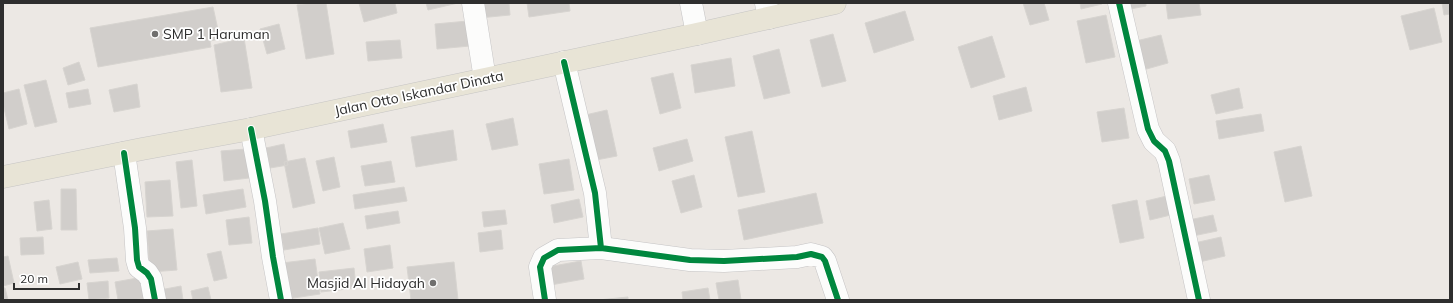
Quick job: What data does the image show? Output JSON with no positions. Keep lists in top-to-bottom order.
{
  "streets": {
    "main road": ["Jalan Otto Iskandar Dinata"]
  },
  "places": ["SMP 1 Haruman", "Masjid Al Hidayah"],
  "scale_bar": "20 m"
}
